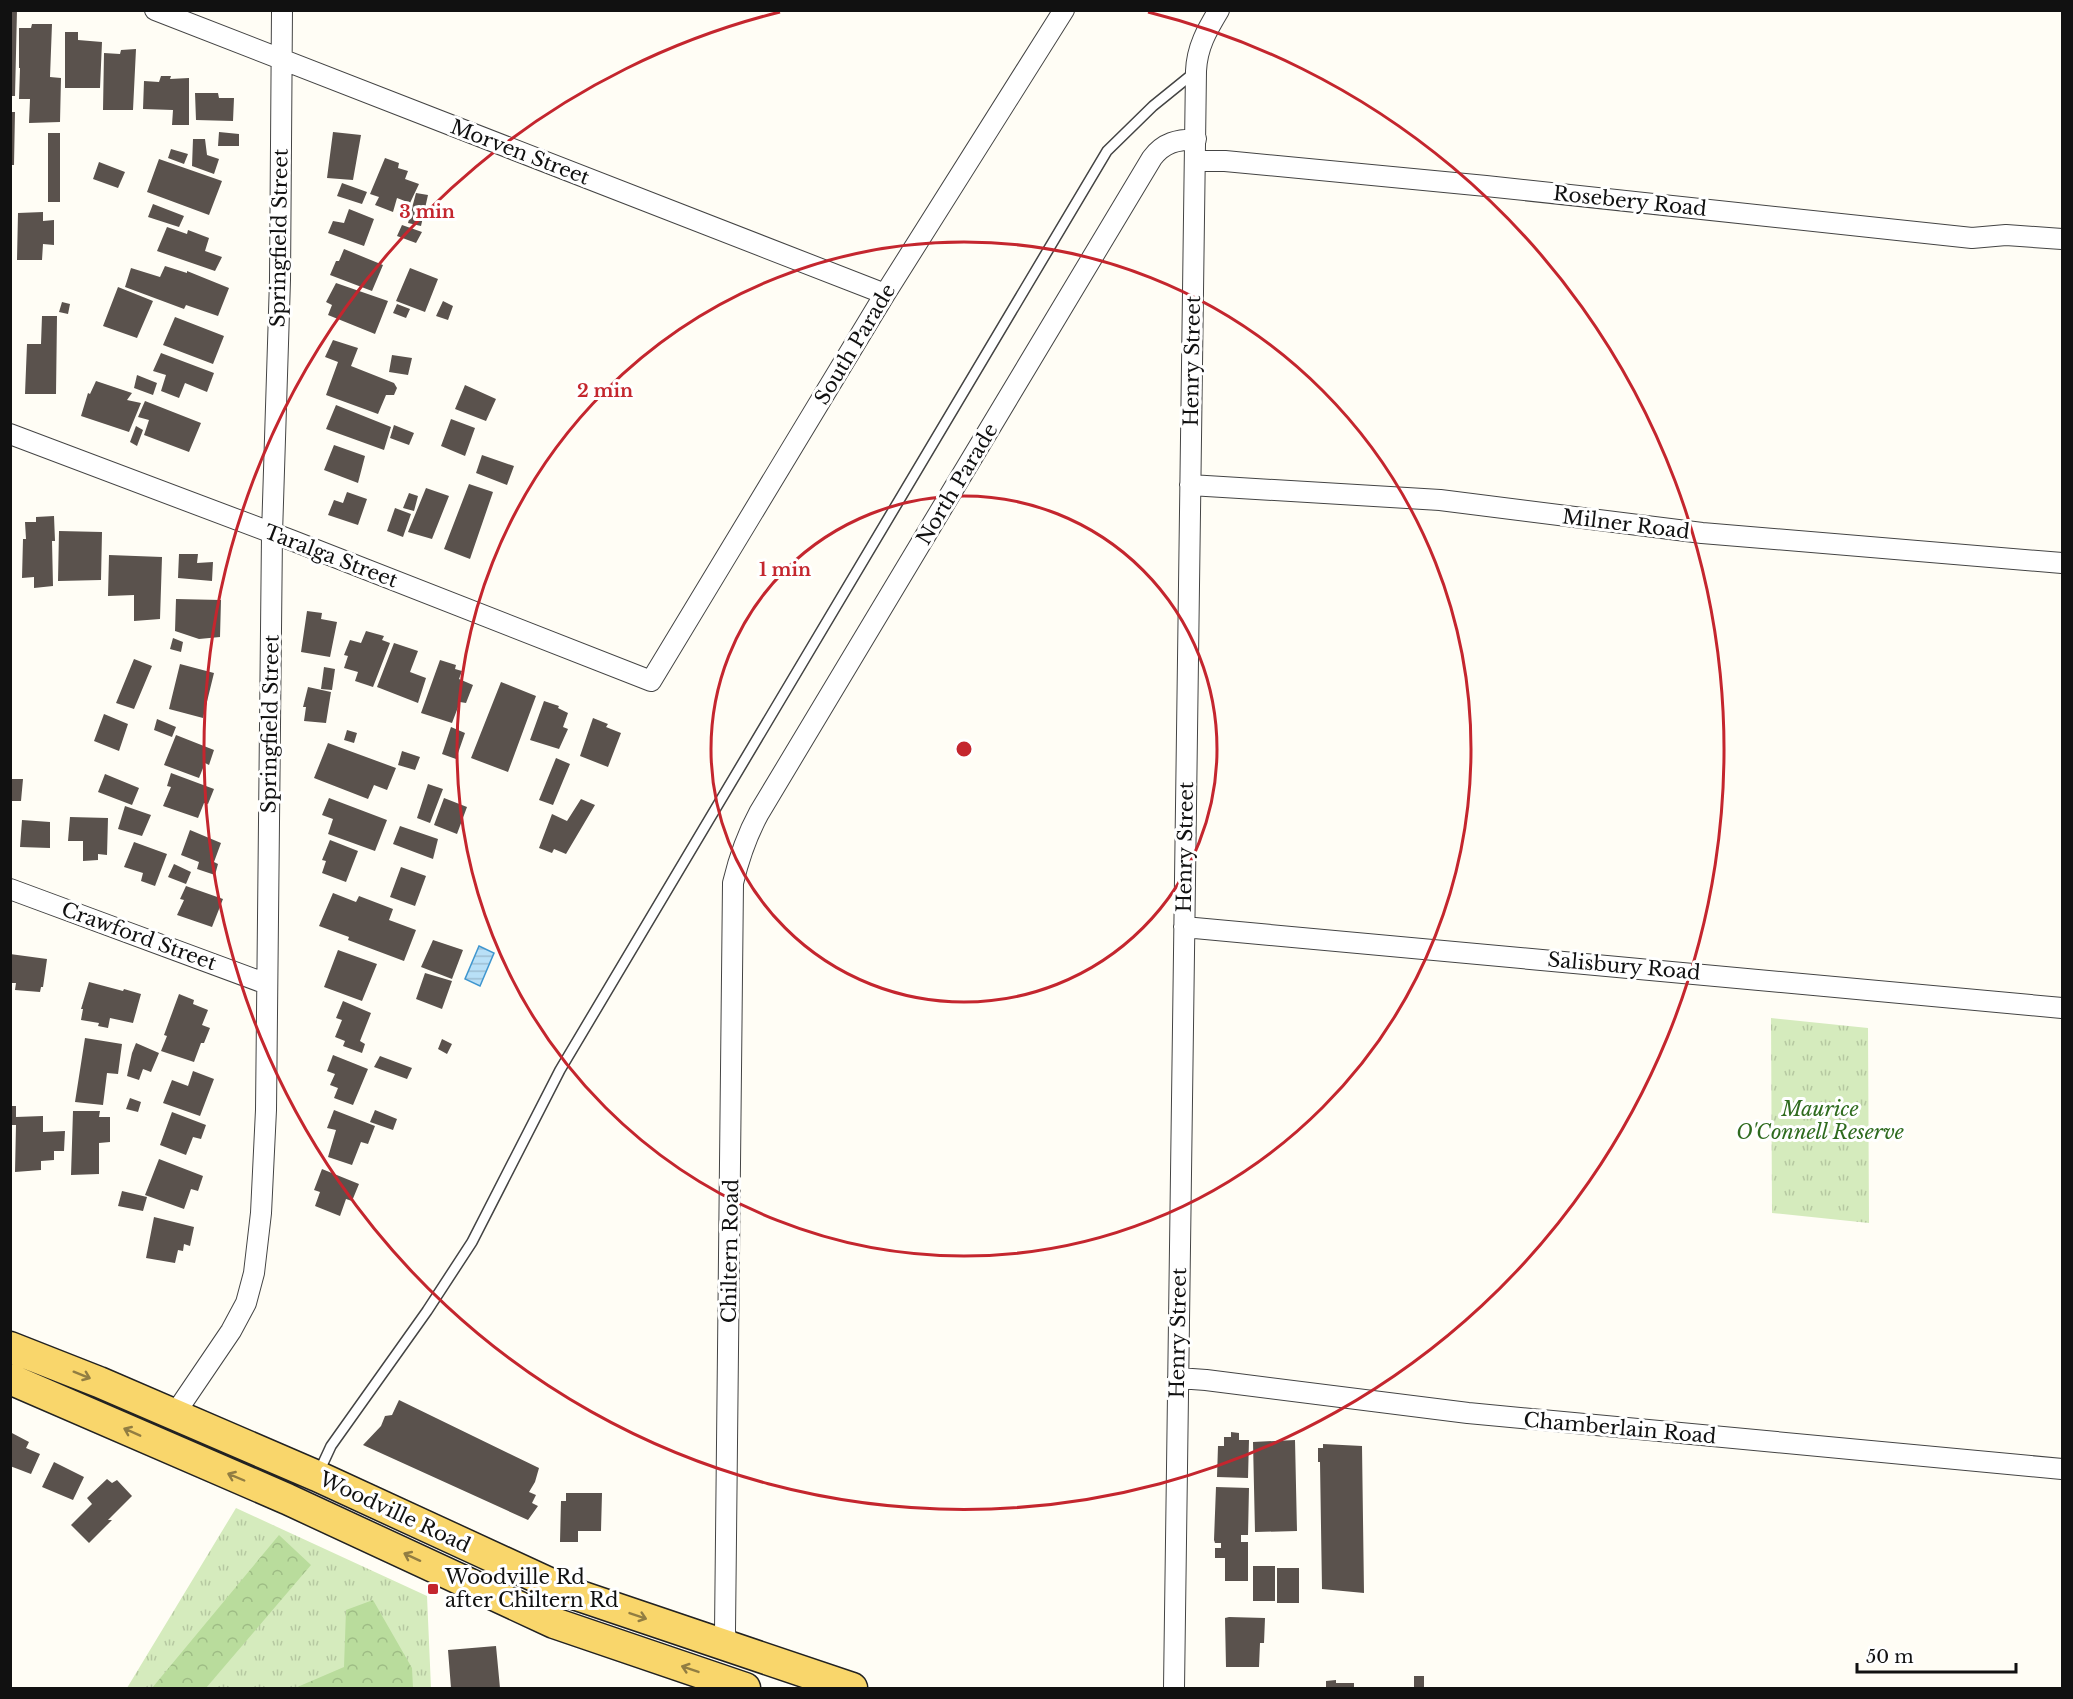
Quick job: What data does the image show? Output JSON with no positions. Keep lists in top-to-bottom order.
{
  "streets": {
    "main road": ["Woodville Road"],
    "street": [
      "Morven Street",
      "Rosebery Road",
      "Springfield Street",
      "South Parade",
      "Henry Street",
      "North Parade",
      "Milner Road",
      "Taralga Street",
      "Crawford Street",
      "Salisbury Road",
      "Chiltern Road",
      "Chamberlain Road"
    ]
  },
  "crossings": [
    ["Morven Street", "Springfield Street"],
    ["Morven Street", "South Parade"],
    ["Rosebery Road", "Henry Street"],
    ["Springfield Street", "Taralga Street"],
    ["Springfield Street", "Crawford Street"],
    ["Springfield Street", "Woodville Road"],
    ["South Parade", "Taralga Street"],
    ["Henry Street", "North Parade"],
    ["Henry Street", "Milner Road"],
    ["Henry Street", "Salisbury Road"],
    ["Henry Street", "Chamberlain Road"],
    ["North Parade", "Chiltern Road"],
    ["Chiltern Road", "Woodville Road"]
  ],
  "parks": ["Maurice O'Connell Reserve"],
  "places": {
    "transit": ["Woodville Rd after Chiltern Rd"]
  },
  "scale_bar": "50 m",
  "rings": ["3 min", "2 min", "1 min"]
}
